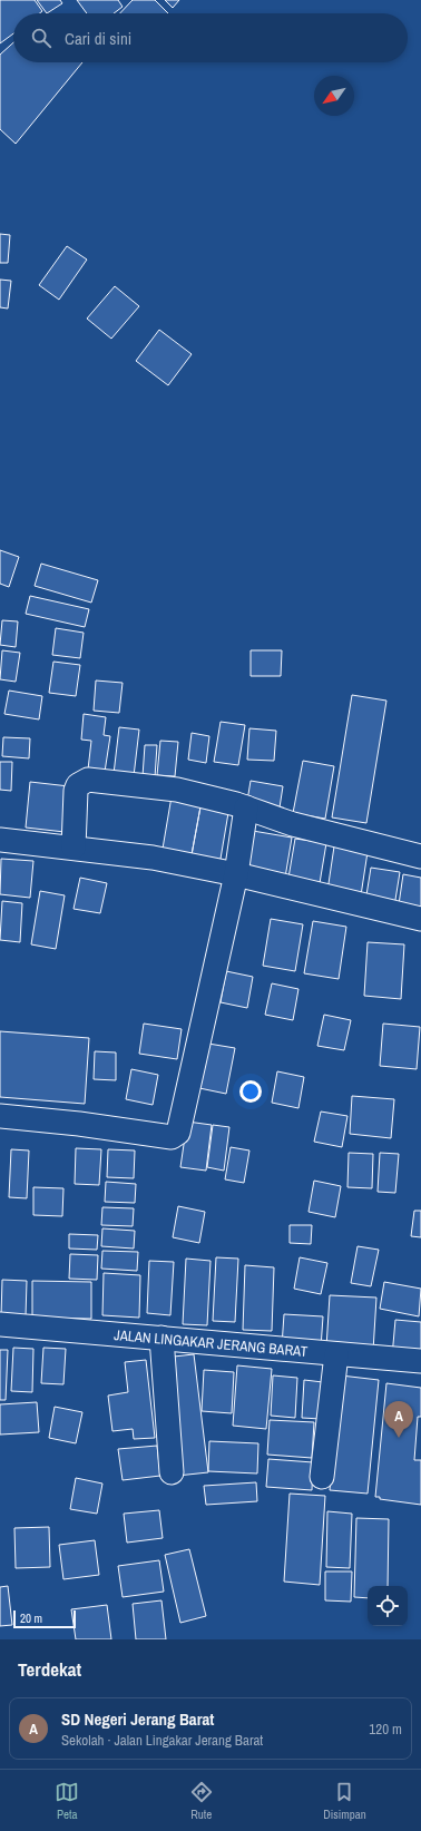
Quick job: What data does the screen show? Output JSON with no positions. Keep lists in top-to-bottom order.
{
  "streets": {
    "street": ["JALAN LINGAKAR JERANG BARAT"]
  },
  "scale_bar": "20 m",
  "north": "bottom left",
  "page": {
    "search": "Cari di sini",
    "pins": "A",
    "scale": "20 m",
    "heading": "Terdekat",
    "list": [
      {
        "mark": "A",
        "name": "SD Negeri Jerang Barat",
        "note": "Sekolah · Jalan Lingakar Jerang Barat",
        "value": "120 m"
      }
    ],
    "nav": ["Peta", "Rute", "Disimpan"]
  }
}
